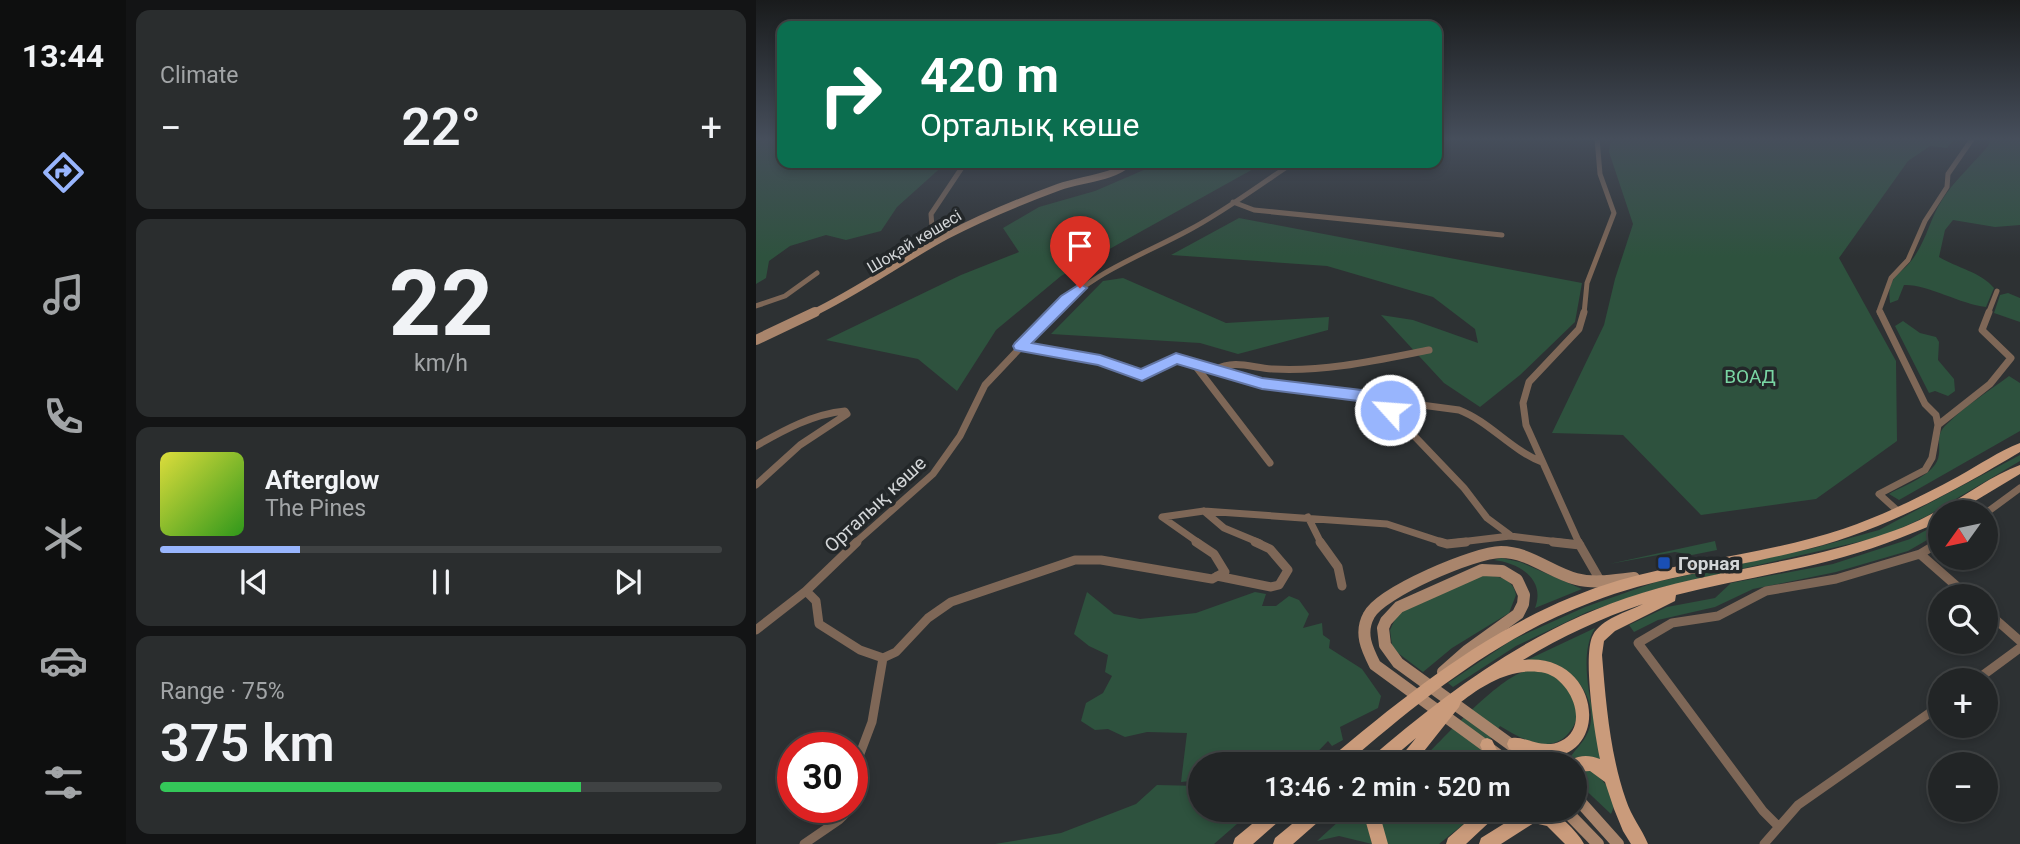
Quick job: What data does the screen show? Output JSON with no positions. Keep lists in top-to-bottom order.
{
  "streets": {
    "main road": ["Шоқай көшесі"],
    "street": ["Орталық көше"]
  },
  "parks": ["ВОАД"],
  "places": {
    "transit": ["Горная"]
  },
  "north": "bottom left",
  "page": {
    "tabs": "13:44",
    "tile": [
      "Climate",
      ["22", "km/h"],
      ["Range · 75%", "375 km"]
    ],
    "turn": ["420 m", "Орталық көше"],
    "heat": ["−", "22°", "+"],
    "song": ["Afterglow", "The Pines"],
    "map_buttons": ["+", "−"],
    "limit": "30",
    "trip": "13:46 · 2 min · 520 m"
  }
}
